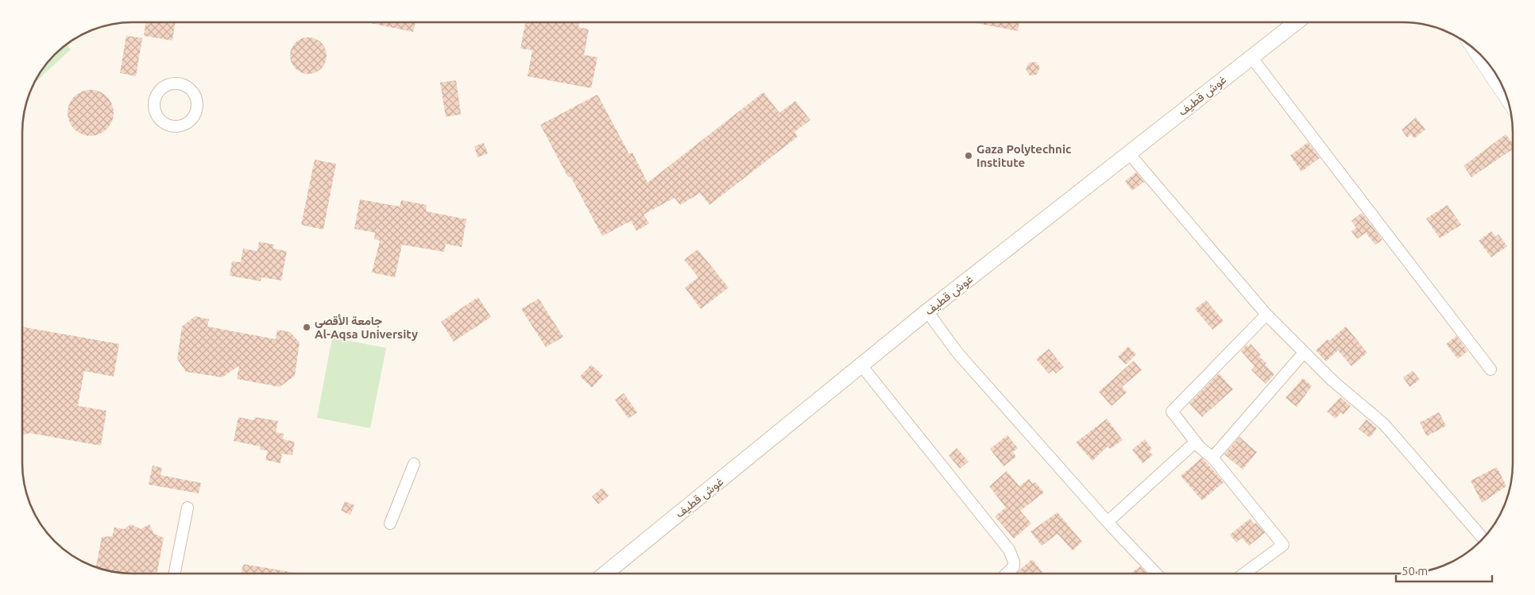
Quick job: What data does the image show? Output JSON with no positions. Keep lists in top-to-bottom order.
{
  "streets": {
    "main road": ["غوش قطيف"]
  },
  "places": ["Gaza Polytechnic Institute", "جامعة الأقصى Al-Aqsa University"],
  "scale_bar": "50 m"
}
